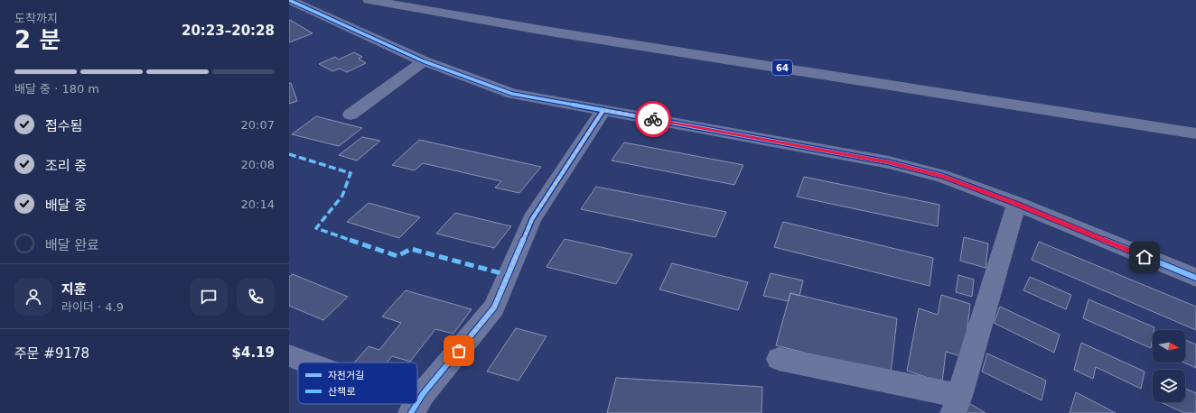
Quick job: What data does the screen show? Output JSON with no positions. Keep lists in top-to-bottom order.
{
  "streets": {
    "main road": ["64"]
  },
  "legend": ["자전거길", "산책로"],
  "north": "right",
  "page": {
    "heading": ["2 분", "도착까지", "20:23–20:28"],
    "panel": [
      "지훈",
      "라이더 · 4.9",
      "주문 #9178",
      "$4.19"
    ],
    "bar": "배달 중 · 180 m",
    "list": [
      ["접수됨", "20:07"],
      ["조리 중", "20:08"],
      ["배달 중", "20:14"],
      "배달 완료"
    ]
  }
}
